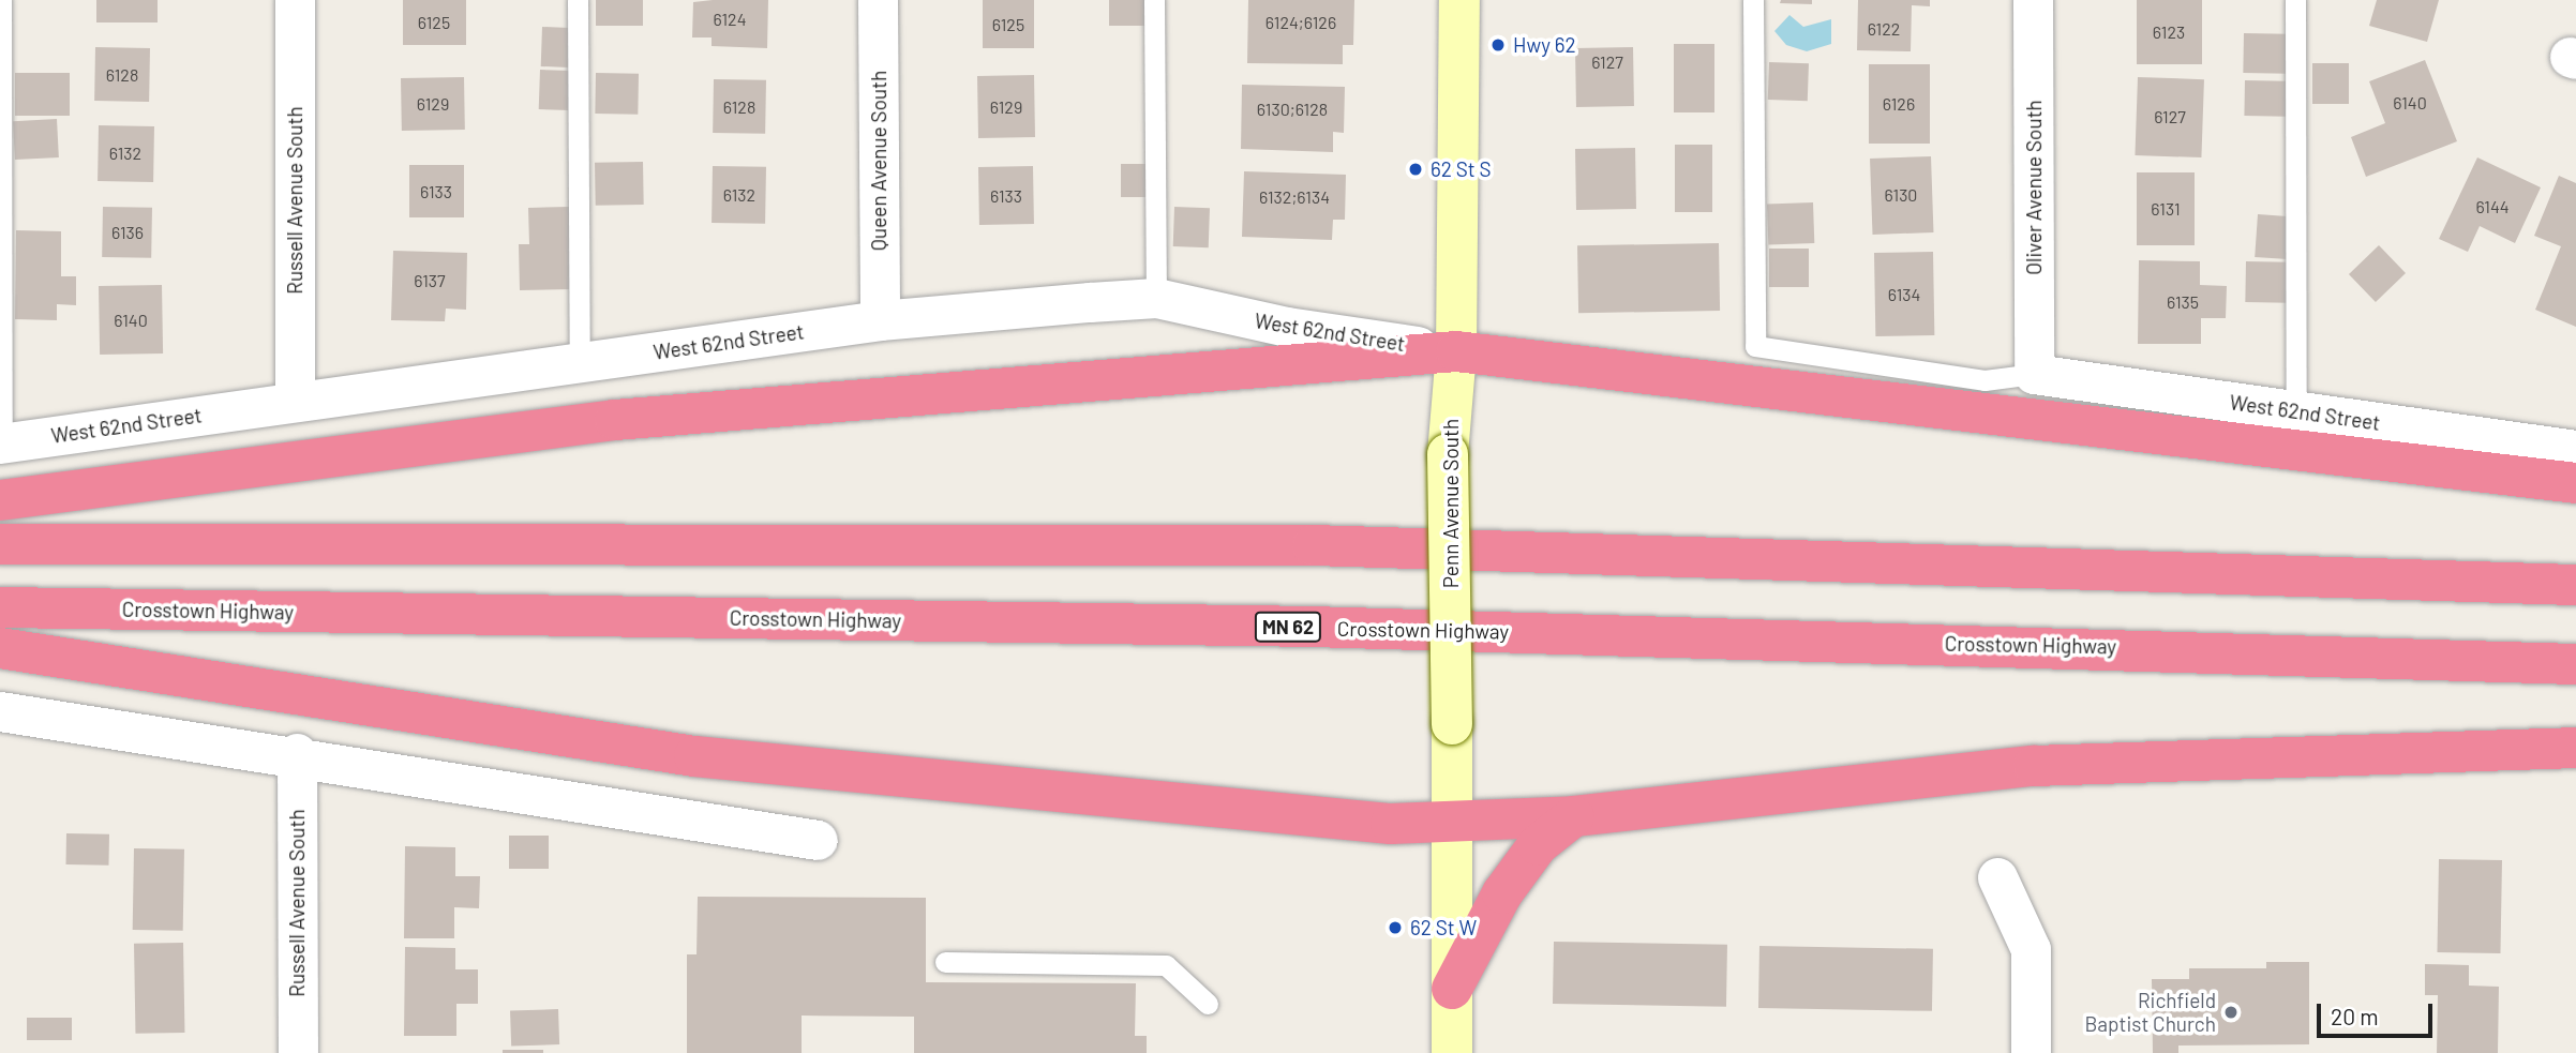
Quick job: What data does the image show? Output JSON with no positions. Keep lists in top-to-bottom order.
{
  "streets": {
    "highway": ["Crosstown Highway", "MN 62"],
    "main road": ["Penn Avenue South"],
    "street": [
      "Queen Avenue South",
      "Oliver Avenue South",
      "Russell Avenue South",
      "West 62nd Street"
    ]
  },
  "crossings": [
    ["Queen Avenue South", "West 62nd Street"],
    ["Oliver Avenue South", "West 62nd Street"],
    ["Russell Avenue South", "West 62nd Street"],
    ["West 62nd Street", "Penn Avenue South"]
  ],
  "places": [
    "Hwy 62",
    "62 St S",
    "62 St W",
    "Richfield Baptist Church"
  ],
  "house_numbers": [
    "6124",
    "6125",
    "6124;6126",
    "6125",
    "6122",
    "6123",
    "6127",
    "6128",
    "6140",
    "6129",
    "6126",
    "6128",
    "6129",
    "6130;6128",
    "6127",
    "6132",
    "6133",
    "6132",
    "6130",
    "6133",
    "6132;6134",
    "6144",
    "6131",
    "6136",
    "6137",
    "6134",
    "6135",
    "6140"
  ],
  "scale_bar": "20 m"
}
